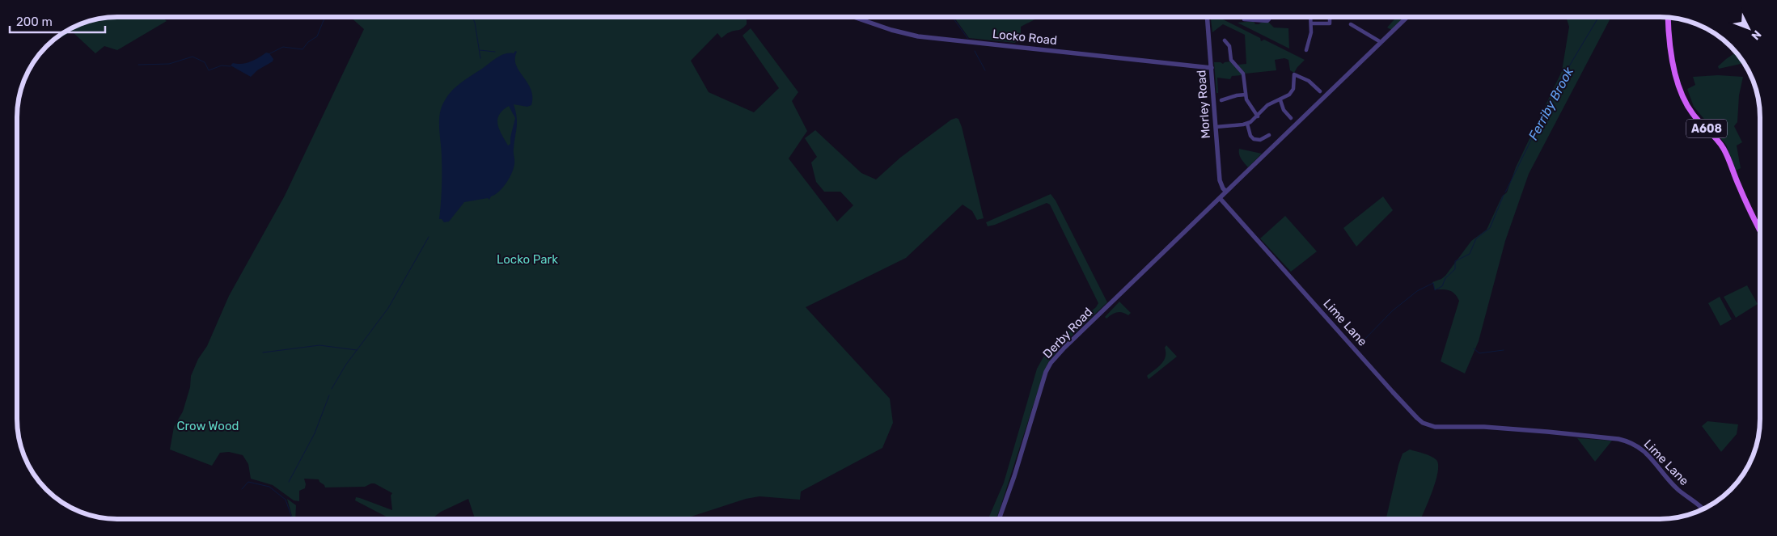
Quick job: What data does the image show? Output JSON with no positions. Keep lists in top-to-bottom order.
{
  "streets": {
    "main road": ["A608"],
    "street": [
      "Locko Road",
      "Morley Road",
      "Lime Lane",
      "Derby Road"
    ]
  },
  "crossings": [
    ["Locko Road", "Morley Road"],
    ["Lime Lane", "Derby Road"]
  ],
  "water": ["Ferriby Brook"],
  "parks": ["Locko Park", "Crow Wood"],
  "scale_bar": "200 m",
  "north": "bottom right"
}
